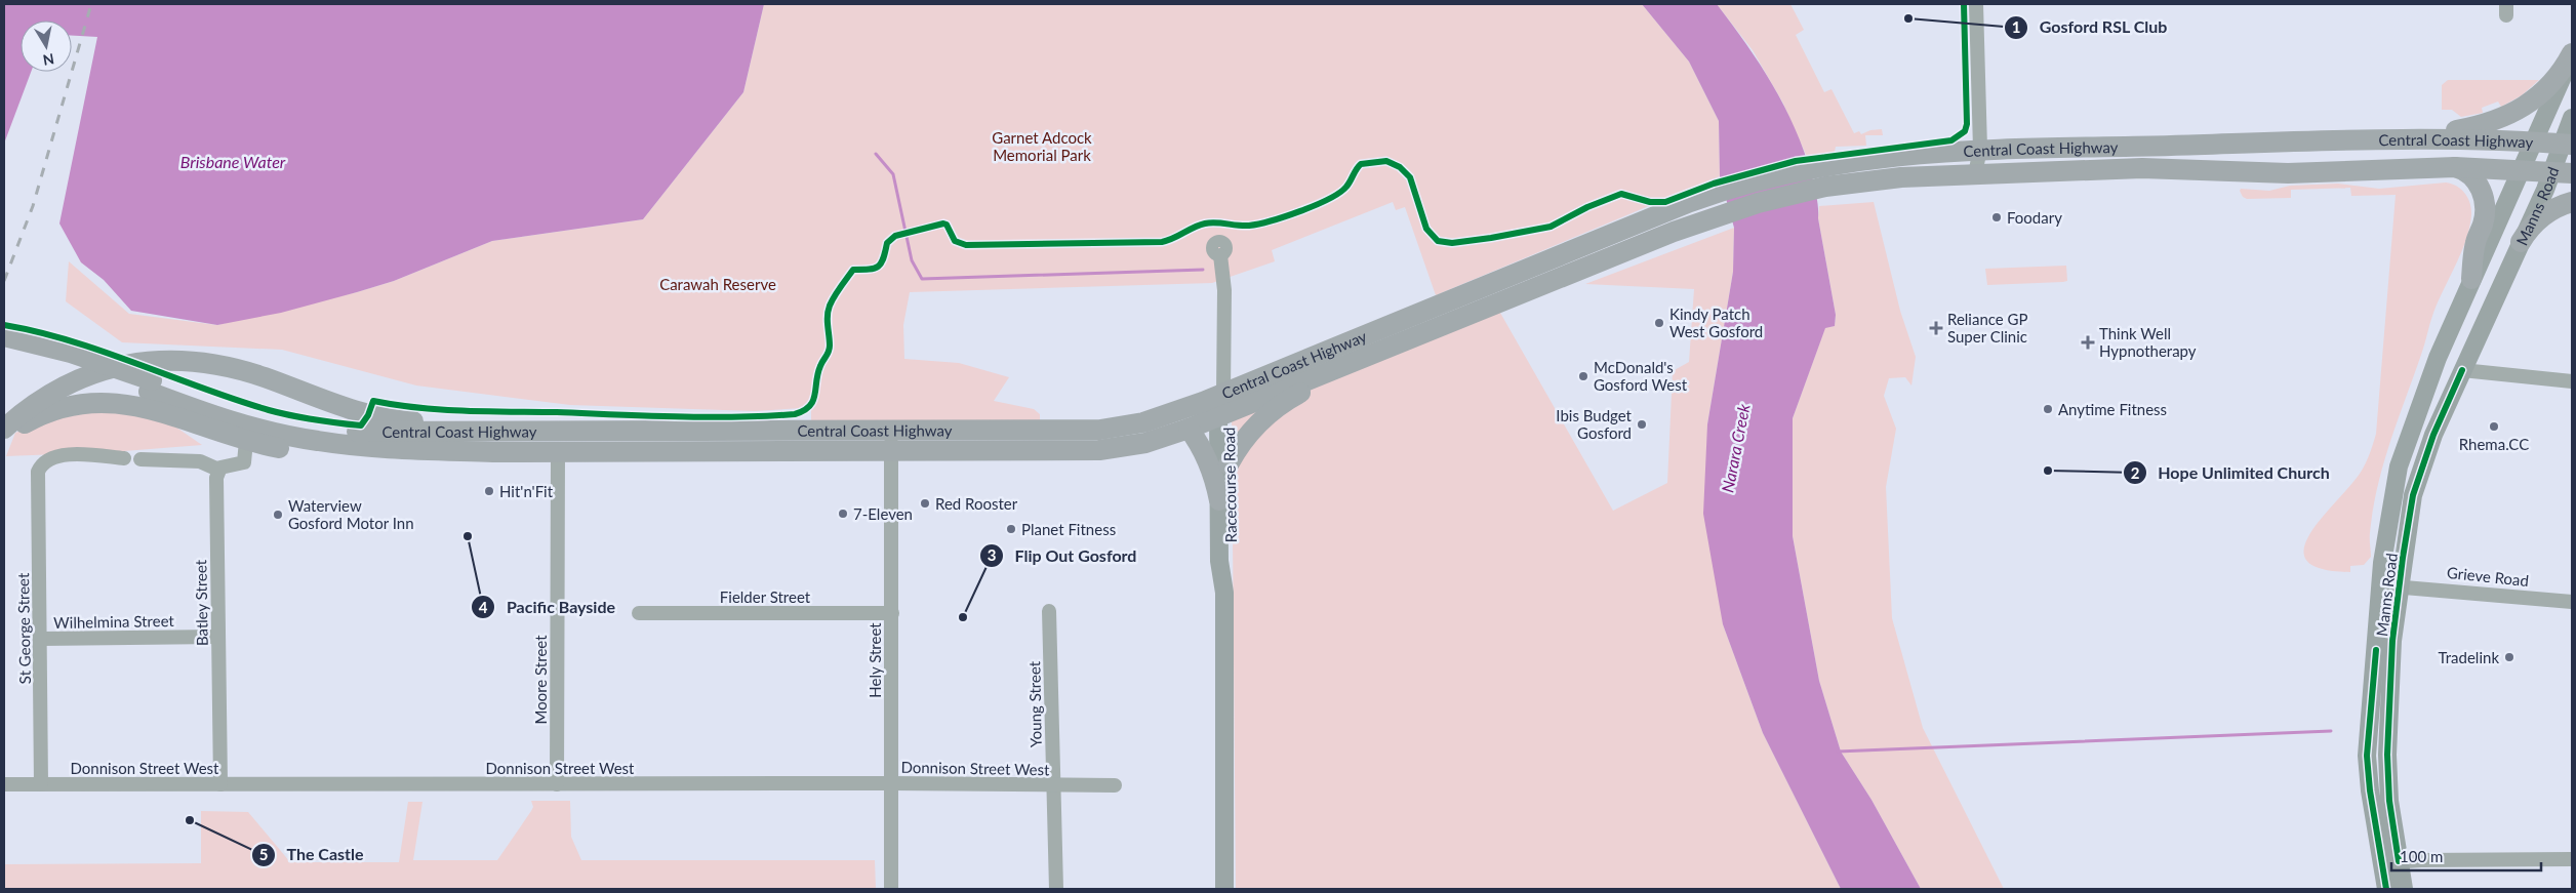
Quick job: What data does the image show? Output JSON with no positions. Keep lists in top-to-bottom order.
{
  "streets": {
    "highway": ["Central Coast Highway"],
    "main road": ["Manns Road", "Racecourse Road"],
    "street": [
      "Grieve Road",
      "Fielder Street",
      "Batley Street",
      "Wilhelmina Street",
      "St George Street",
      "Hely Street",
      "Moore Street",
      "Young Street",
      "Donnison Street West"
    ]
  },
  "crossings": [
    ["Central Coast Highway", "Manns Road"],
    ["Central Coast Highway", "Racecourse Road"],
    ["Central Coast Highway", "Hely Street"],
    ["Central Coast Highway", "Moore Street"],
    ["Manns Road", "Grieve Road"],
    ["Fielder Street", "Hely Street"],
    ["Batley Street", "Wilhelmina Street"],
    ["Batley Street", "Donnison Street West"],
    ["Wilhelmina Street", "St George Street"],
    ["St George Street", "Donnison Street West"],
    ["Hely Street", "Donnison Street West"],
    ["Moore Street", "Donnison Street West"],
    ["Young Street", "Donnison Street West"]
  ],
  "water": ["Brisbane Water", "Narara Creek"],
  "parks": ["Garnet Adcock Memorial Park", "Carawah Reserve"],
  "places": {
    "other": [
      "Gosford RSL Club",
      "Foodary",
      "Kindy Patch West Gosford",
      "McDonald's Gosford West",
      "Anytime Fitness",
      "Ibis Budget Gosford",
      "Rhema.CC",
      "Hope Unlimited Church",
      "Hit'n'Fit",
      "Red Rooster",
      "7-Eleven",
      "Waterview Gosford Motor Inn",
      "Planet Fitness",
      "Pacific Bayside",
      "Flip Out Gosford",
      "Tradelink",
      "The Castle"
    ],
    "health": ["Reliance GP Super Clinic", "Think Well Hypnotherapy"]
  },
  "scale_bar": "100 m",
  "north": "bottom"
}
